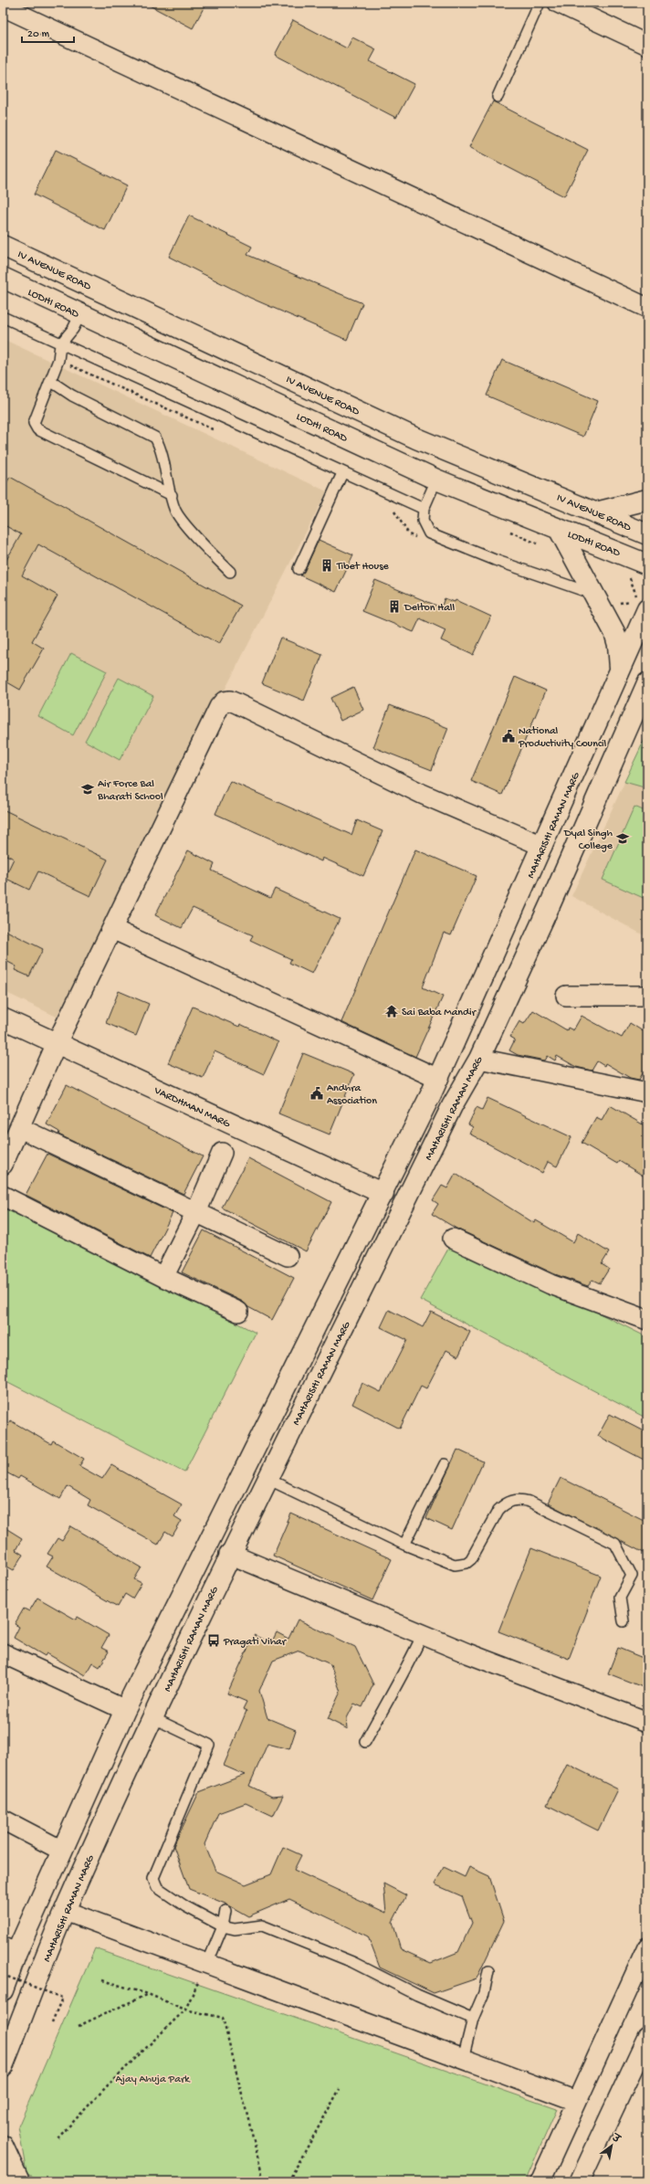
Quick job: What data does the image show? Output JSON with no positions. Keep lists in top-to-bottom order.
{
  "streets": {
    "main road": [
      "IV AVENUE ROAD",
      "LODHI ROAD",
      "MAHARISHI RAMAN MARG",
      "VARDHMAN MARG"
    ]
  },
  "crossings": [
    ["MAHARISHI RAMAN MARG", "VARDHMAN MARG"]
  ],
  "parks": ["Ajay Ahuja Park"],
  "places": {
    "building": ["Tibet House", "Delton Hall"],
    "public building": ["National Productivity Council", "Andhra Association"],
    "school or university": ["Air Force Bal Bharati School", "Dyal Singh College"],
    "temple": ["Sai Baba Mandir"],
    "bus stop": ["Pragati Vihar"]
  },
  "scale_bar": "20 m",
  "north": "top right"
}
